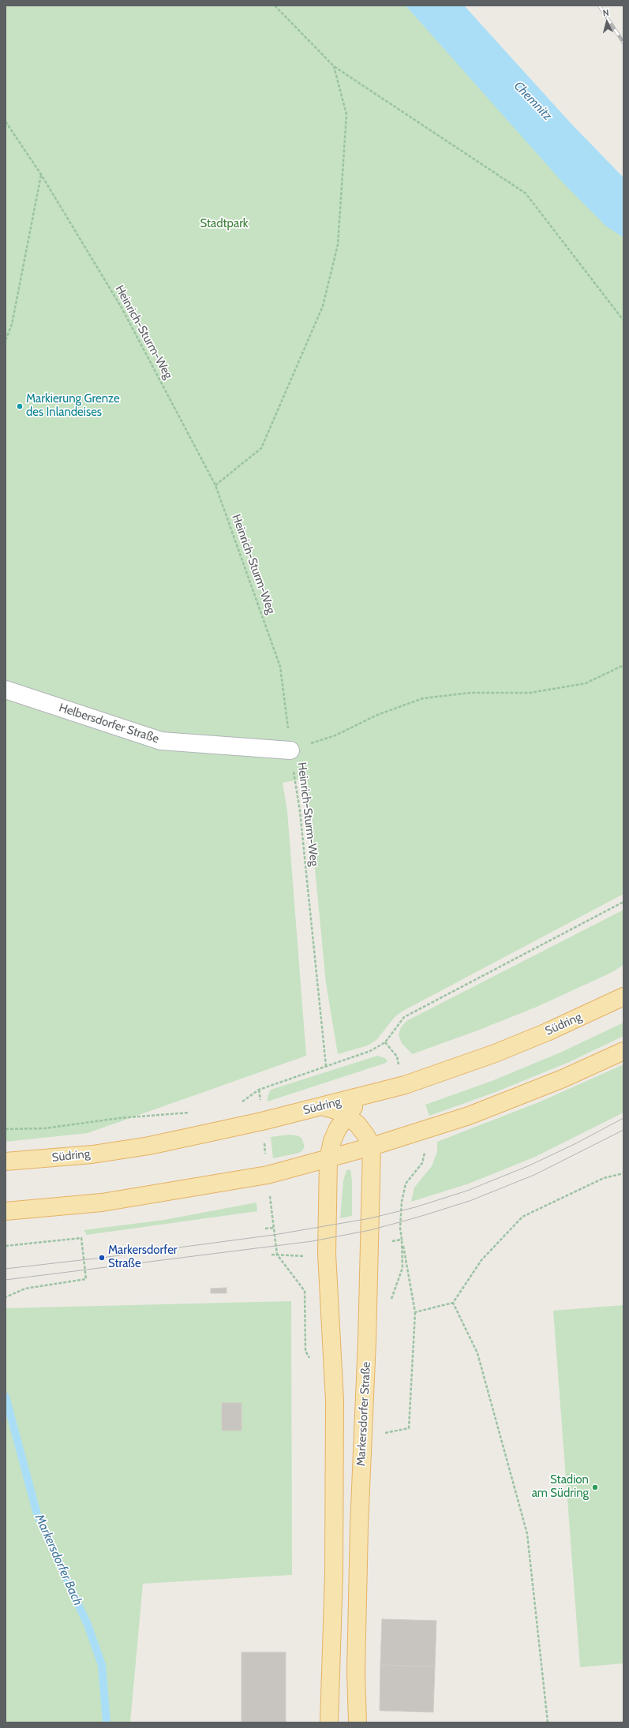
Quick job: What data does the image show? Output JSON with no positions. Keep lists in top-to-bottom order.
{
  "streets": {
    "main road": ["Südring", "Markersdorfer Straße"],
    "lane": ["Helbersdorfer Straße"],
    "path": ["Heinrich-Sturm-Weg"]
  },
  "crossings": [
    ["Heinrich-Sturm-Weg", "Helbersdorfer Straße"]
  ],
  "water": ["Chemnitz", "Markersdorfer Bach"],
  "parks": ["Stadtpark"],
  "places": ["Markierung Grenze des Inlandeises", "Markersdorfer Straße", "Stadion am Südring"],
  "north": "top"
}
